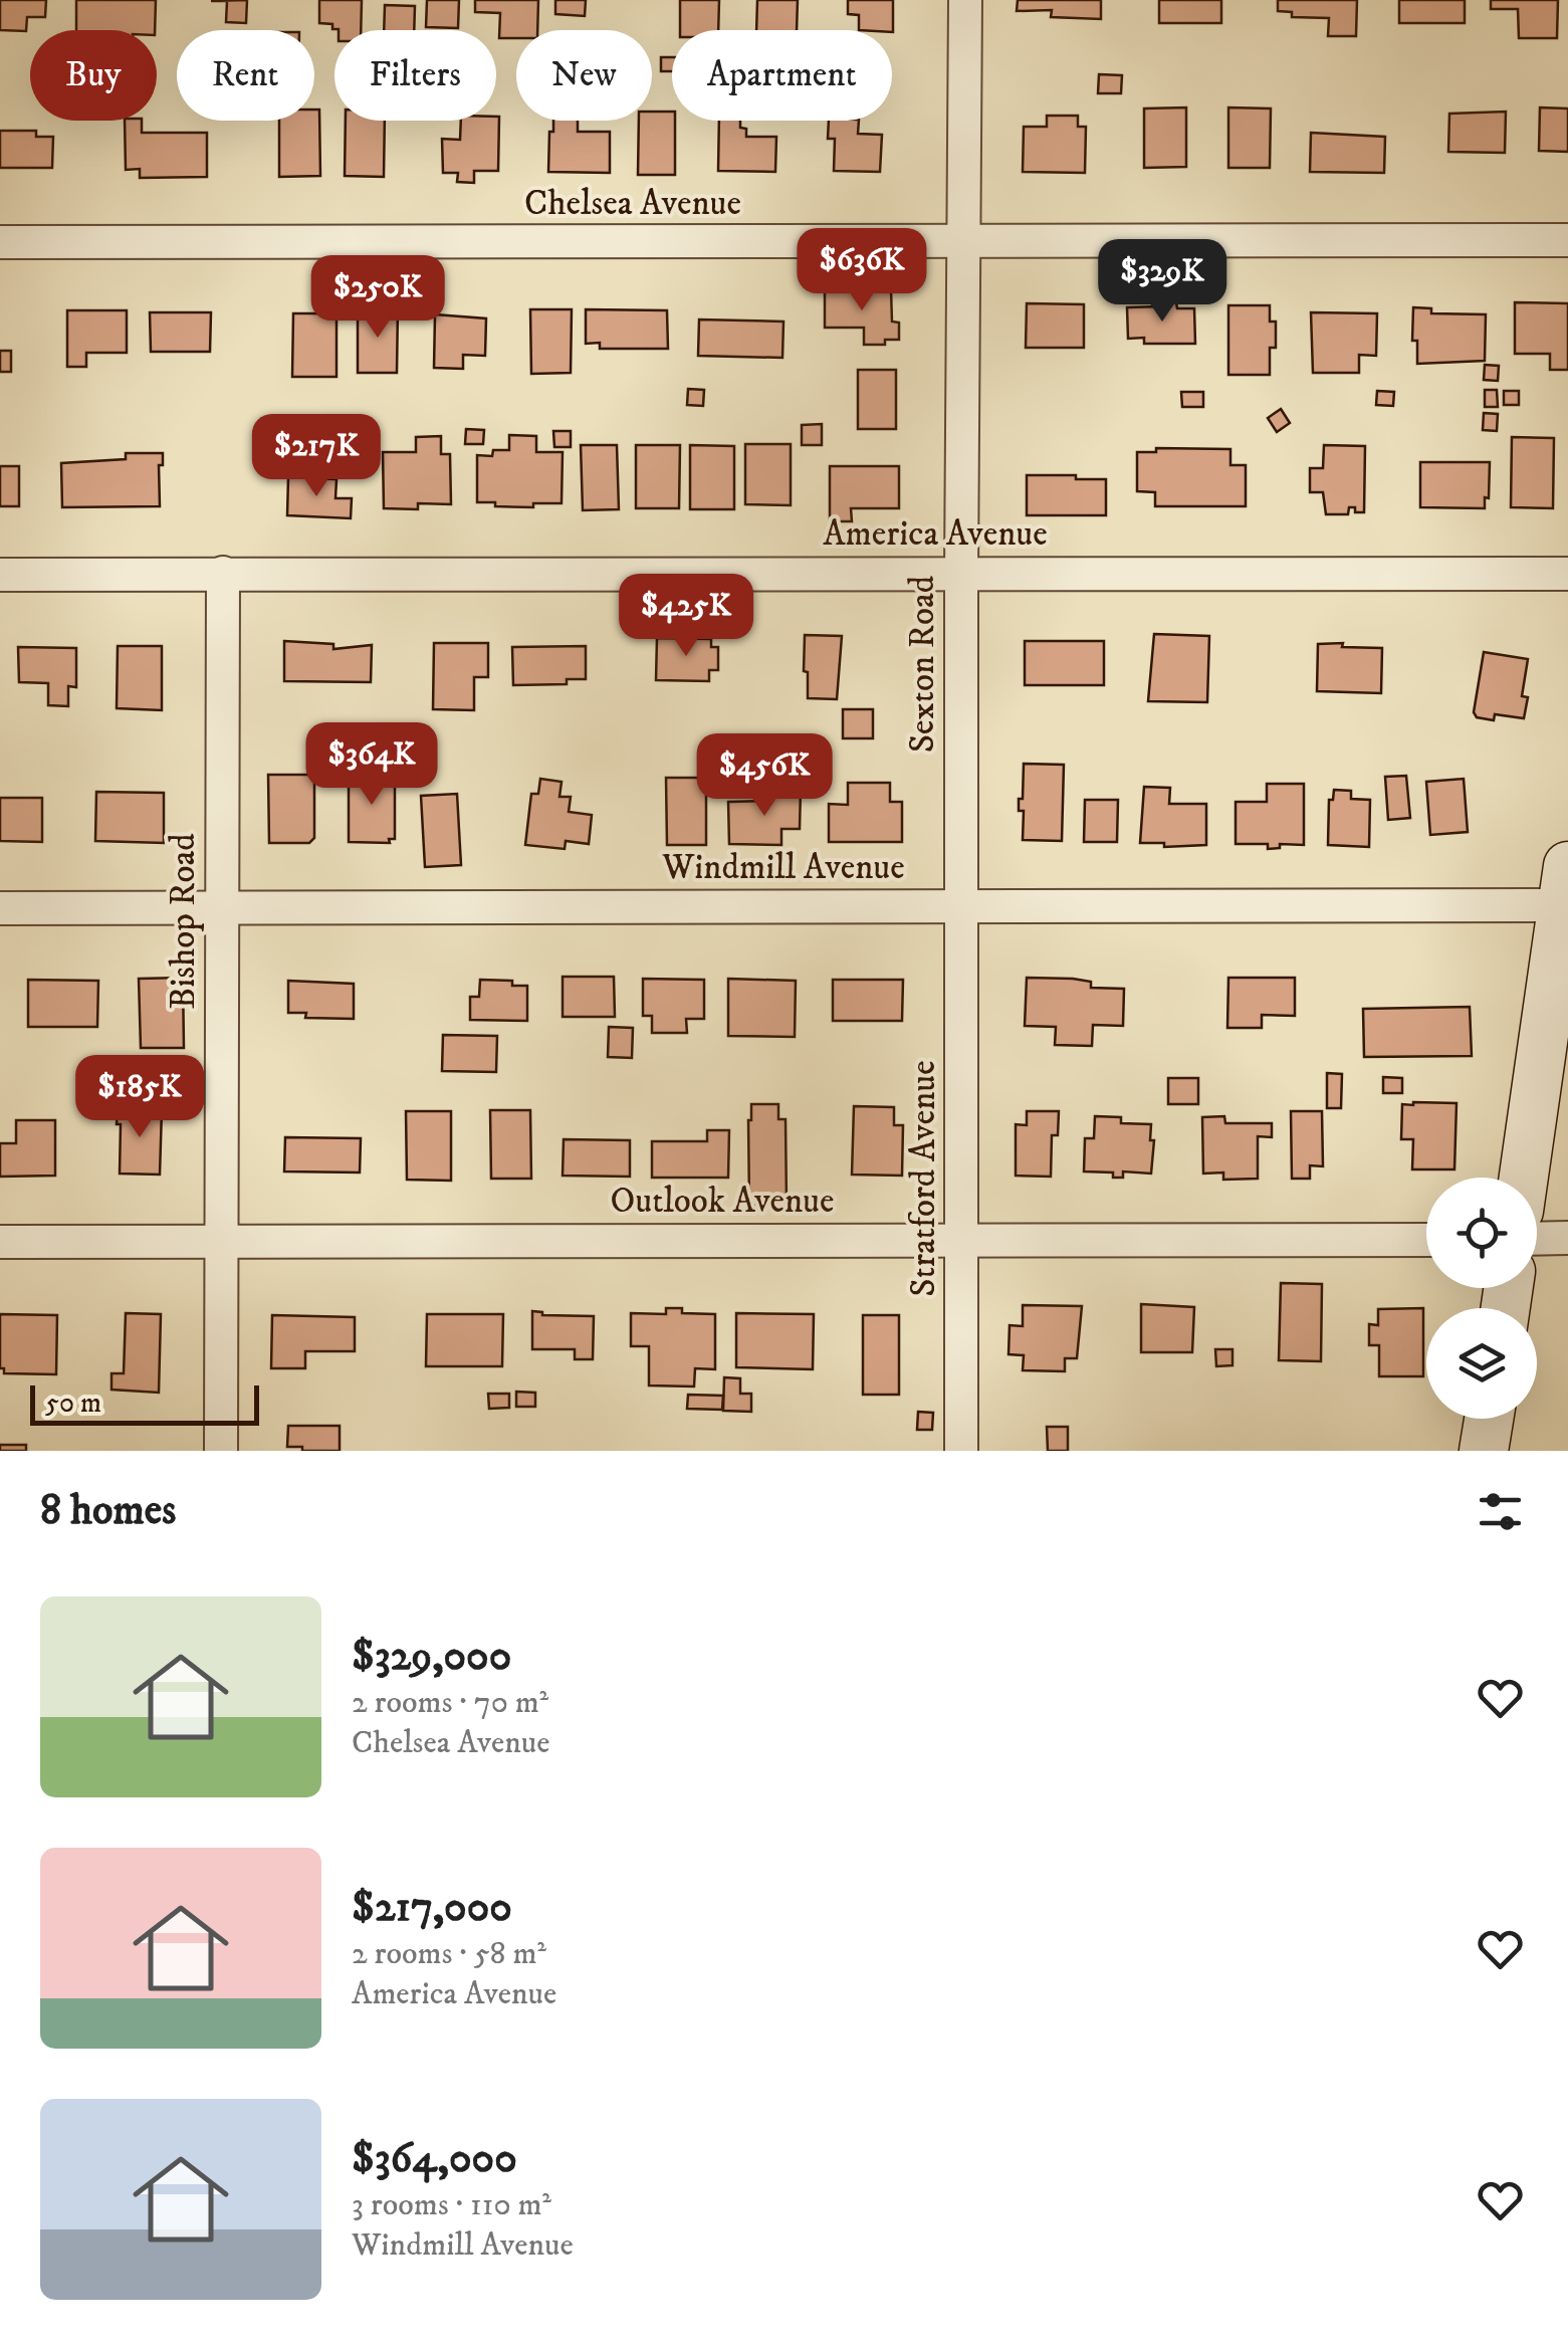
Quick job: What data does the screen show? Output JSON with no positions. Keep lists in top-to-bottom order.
{
  "streets": {
    "street": [
      "Chelsea Avenue",
      "America Avenue",
      "Sexton Road",
      "Windmill Avenue",
      "Bishop Road",
      "Stratford Avenue",
      "Outlook Avenue"
    ]
  },
  "crossings": [
    ["Chelsea Avenue", "Sexton Road"],
    ["America Avenue", "Sexton Road"],
    ["America Avenue", "Bishop Road"],
    ["Sexton Road", "Windmill Avenue"],
    ["Sexton Road", "Stratford Avenue"],
    ["Windmill Avenue", "Bishop Road"],
    ["Windmill Avenue", "Stratford Avenue"],
    ["Bishop Road", "Outlook Avenue"],
    ["Stratford Avenue", "Outlook Avenue"]
  ],
  "scale_bar": "50 m",
  "page": {
    "chip": [
      "Buy",
      "Rent",
      "Filters",
      "New",
      "Apartment"
    ],
    "price": [
      "$636K",
      "$329K",
      "$250K",
      "$217K",
      "$425K",
      "$364K",
      "$456K",
      "$185K"
    ],
    "scale": "50 m",
    "heading": "8 homes",
    "list": [
      {
        "name": "$329,000",
        "note": "2 rooms · 70 m² · Chelsea Avenue"
      },
      {
        "name": "$217,000",
        "note": "2 rooms · 58 m² · America Avenue"
      },
      {
        "name": "$364,000",
        "note": "3 rooms · 110 m² · Windmill Avenue"
      }
    ]
  }
}
